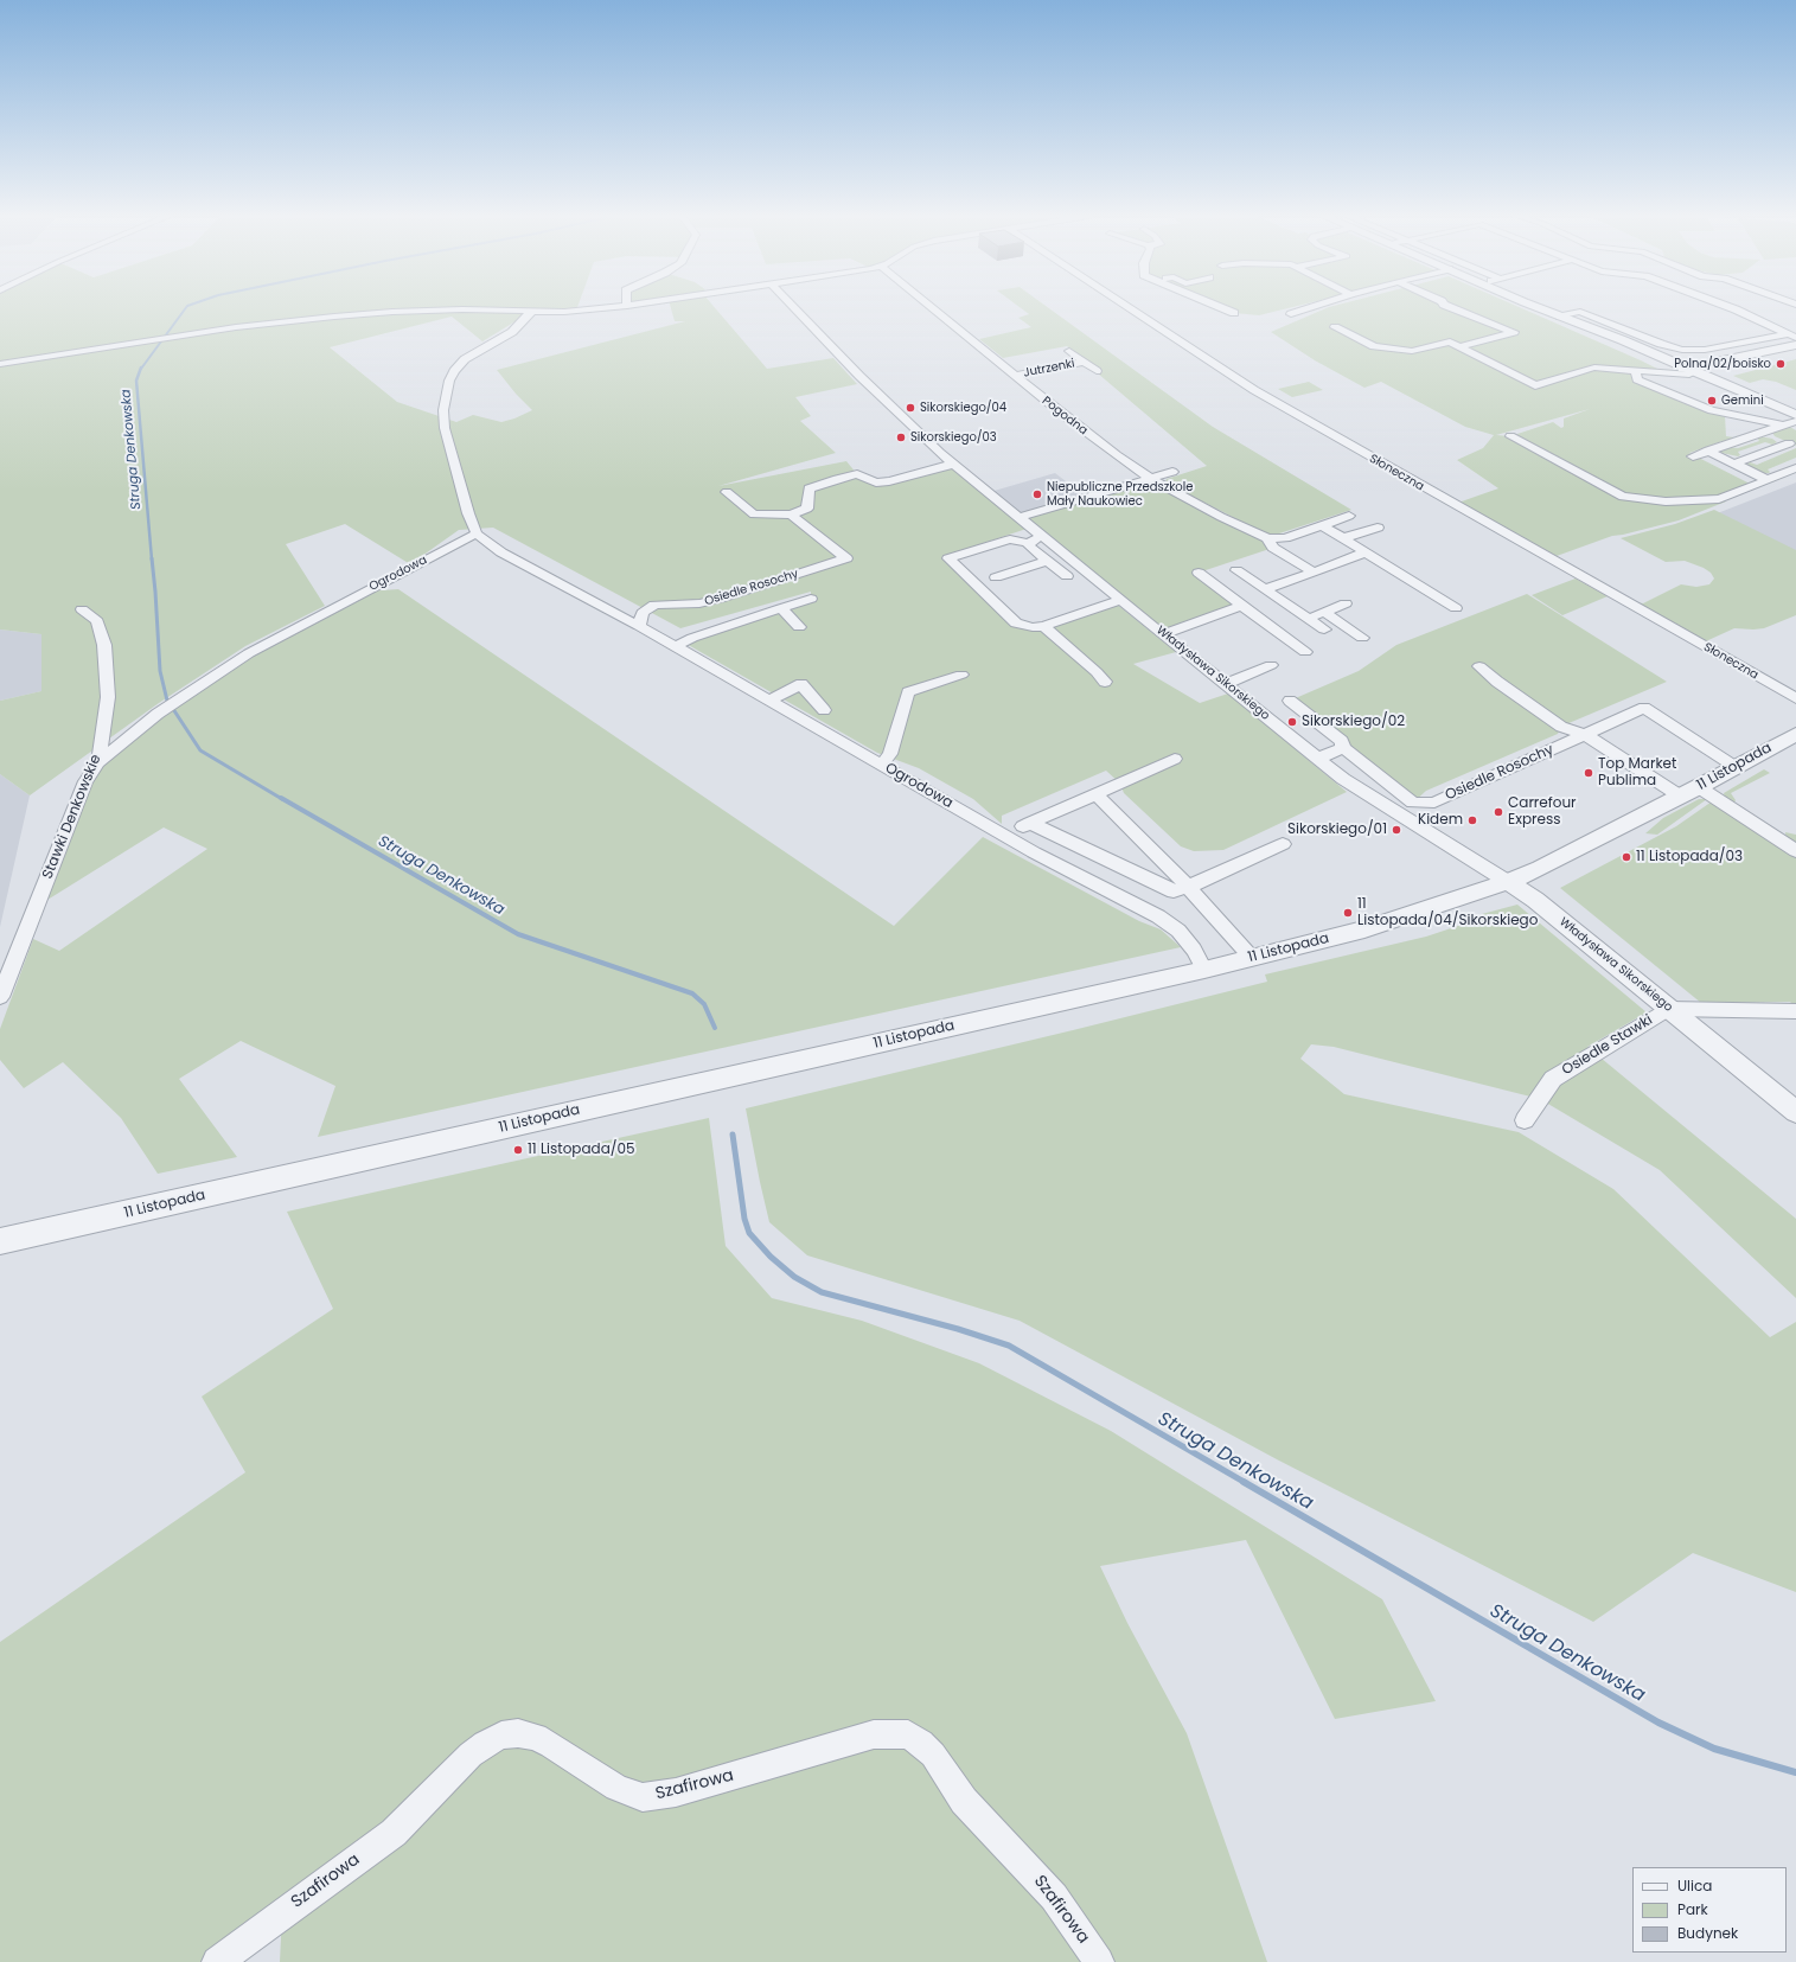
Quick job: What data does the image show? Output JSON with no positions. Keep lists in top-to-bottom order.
{
  "streets": {
    "street": [
      "Jutrzenki",
      "Pogodna",
      "Słoneczna",
      "Ogrodowa",
      "Osiedle Rosochy",
      "Władysława Sikorskiego",
      "11 Listopada",
      "Stawki Denkowskie",
      "Osiedle Stawki",
      "Szafirowa"
    ]
  },
  "crossings": [
    ["Jutrzenki", "Pogodna"],
    ["Ogrodowa", "Osiedle Rosochy"],
    ["Ogrodowa", "11 Listopada"],
    ["Ogrodowa", "Stawki Denkowskie"],
    ["Osiedle Rosochy", "11 Listopada"],
    ["Władysława Sikorskiego", "11 Listopada"],
    ["Władysława Sikorskiego", "Osiedle Stawki"]
  ],
  "water": ["Struga Denkowska"],
  "places": [
    "Polna/02/boisko",
    "Gemini",
    "Sikorskiego/04",
    "Sikorskiego/03",
    "Niepubliczne Przedszkole Mały Naukowiec",
    "Sikorskiego/02",
    "Top Market Publima",
    "Carrefour Express",
    "Kidem",
    "Sikorskiego/01",
    "11 Listopada/03",
    "11 Listopada/04/Sikorskiego",
    "11 Listopada/05"
  ],
  "legend": ["Ulica", "Park", "Budynek"]
}
